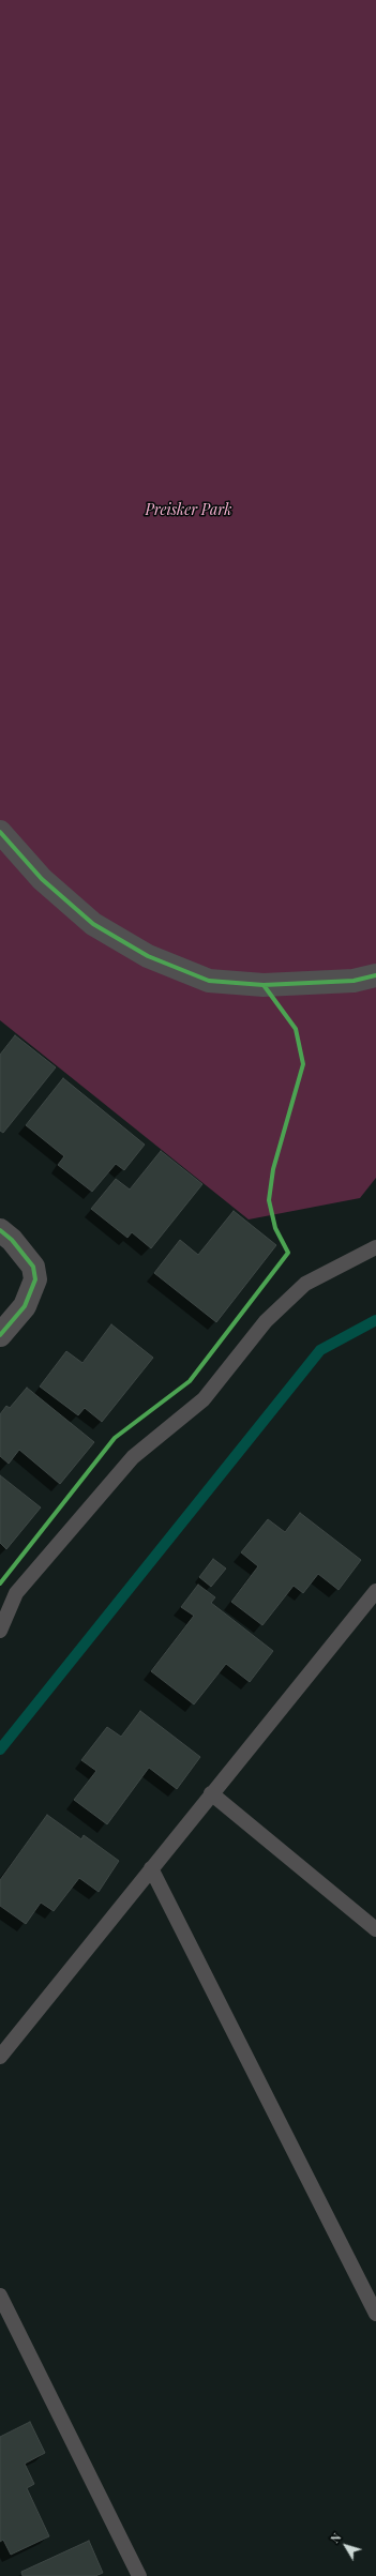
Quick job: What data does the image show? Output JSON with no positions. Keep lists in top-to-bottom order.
{
  "parks": ["Preisker Park"],
  "north": "top left"
}
